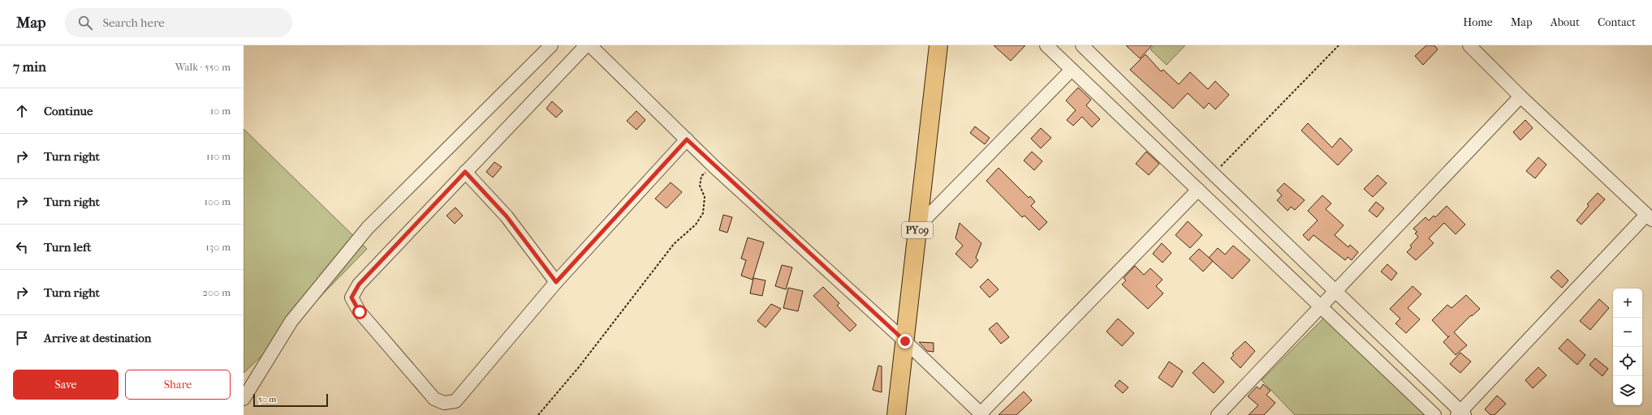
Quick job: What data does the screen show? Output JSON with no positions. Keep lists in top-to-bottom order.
{
  "streets": {
    "highway": ["PY09"]
  },
  "scale_bar": "50 m",
  "page": {
    "header": "Map",
    "search": "Search here",
    "nav": [
      "Home",
      "Map",
      "About",
      "Contact"
    ],
    "heading": ["7 min", "Walk · 550 m"],
    "list": [
      ["Continue", "10 m"],
      ["Turn right", "110 m"],
      ["Turn right", "100 m"],
      ["Turn left", "130 m"],
      ["Turn right", "200 m"],
      "Arrive at destination"
    ],
    "map_buttons": ["+", "−"],
    "buttons": ["Save", "Share"],
    "scale": "50 m"
  }
}
